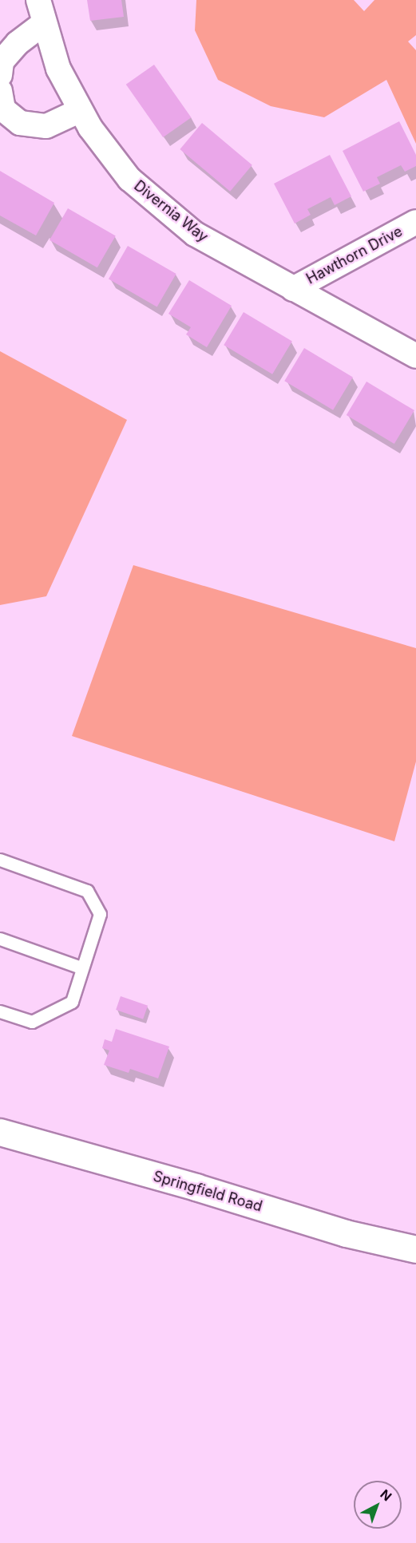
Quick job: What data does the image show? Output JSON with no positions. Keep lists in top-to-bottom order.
{
  "streets": {
    "street": ["Divernia Way", "Hawthorn Drive", "Springfield Road"]
  },
  "crossings": [
    ["Divernia Way", "Hawthorn Drive"]
  ],
  "north": "top right"
}
